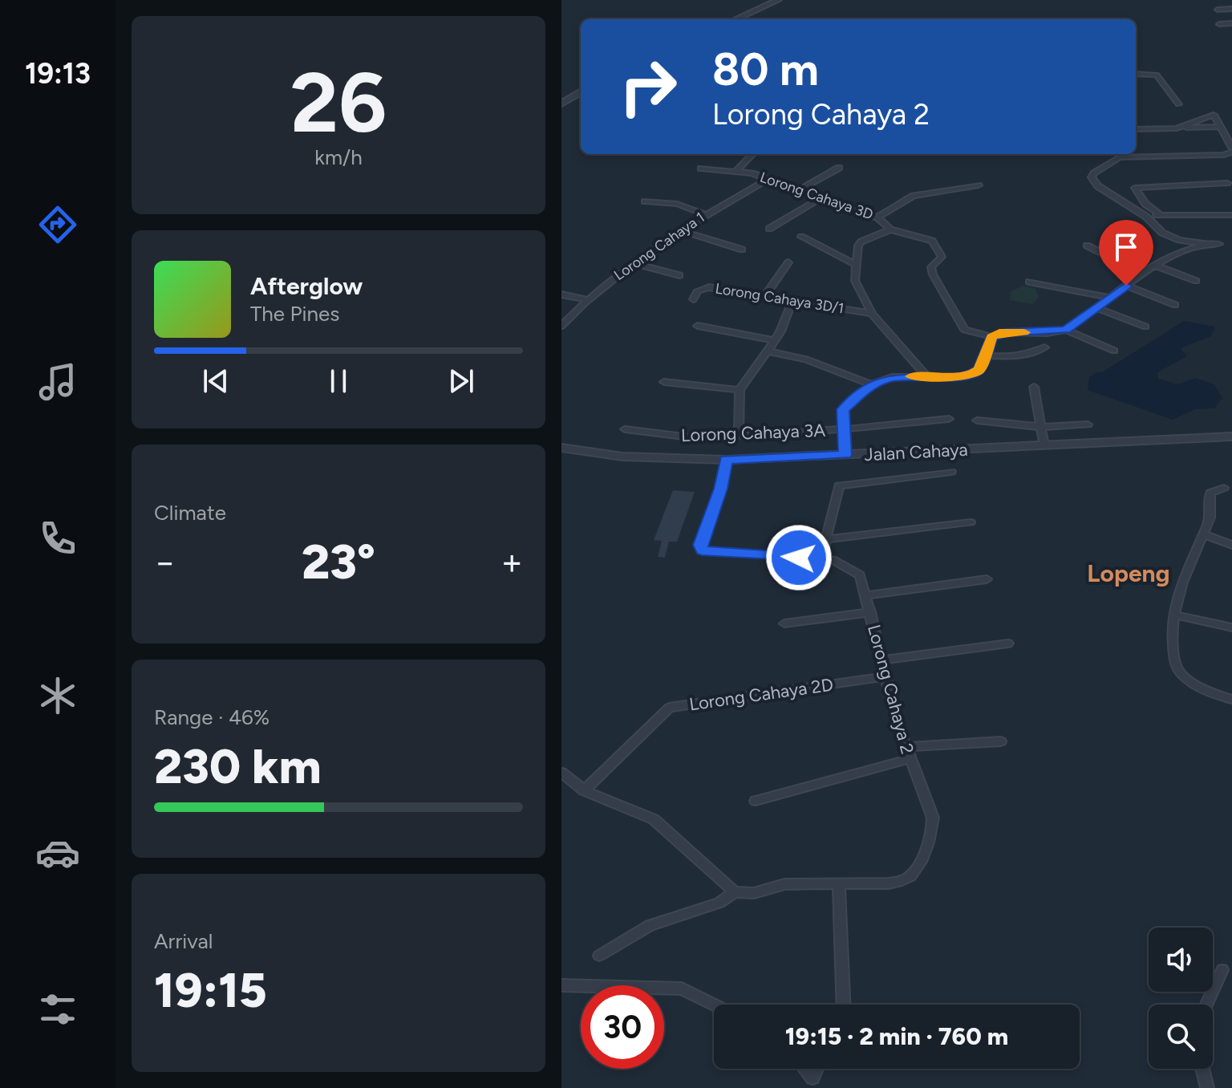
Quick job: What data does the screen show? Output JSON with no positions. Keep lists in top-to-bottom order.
{
  "streets": {
    "street": [
      "Lorong Cahaya 3D",
      "Lorong Cahaya 1",
      "Lorong Cahaya 3D/1",
      "Lorong Cahaya 3A",
      "Jalan Cahaya",
      "Lorong Cahaya 2",
      "Lorong Cahaya 2D"
    ]
  },
  "crossings": [
    ["Lorong Cahaya 3D", "Lorong Cahaya 1"],
    ["Jalan Cahaya", "Lorong Cahaya 2"],
    ["Lorong Cahaya 2", "Lorong Cahaya 2D"]
  ],
  "districts": ["Lopeng"],
  "page": {
    "tabs": "19:13",
    "tile": [
      ["26", "km/h"],
      "Climate",
      ["Range · 46%", "230 km"],
      ["Arrival", "19:15"]
    ],
    "turn": ["80 m", "Lorong Cahaya 2"],
    "song": ["Afterglow", "The Pines"],
    "heat": ["−", "23°", "+"],
    "limit": "30",
    "trip": "19:15 · 2 min · 760 m"
  }
}
